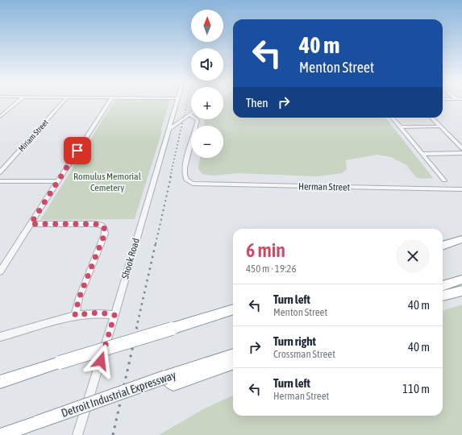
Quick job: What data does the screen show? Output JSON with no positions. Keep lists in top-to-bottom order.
{
  "streets": {
    "highway": ["Detroit Industrial Expressway"],
    "street": ["Miriam Street", "Herman Street", "Shook Road"]
  },
  "parks": ["Romulus Memorial Cemetery"],
  "north": "top",
  "page": {
    "map_buttons": ["+", "−"],
    "turn": ["40 m", "Menton Street"],
    "then": "Then",
    "heading": ["6 min", "450 m · 19:26"],
    "list": [
      {
        "name": "Turn left",
        "note": "Menton Street",
        "value": "40 m"
      },
      {
        "name": "Turn right",
        "note": "Crossman Street",
        "value": "40 m"
      },
      {
        "name": "Turn left",
        "note": "Herman Street",
        "value": "110 m"
      }
    ]
  }
}
